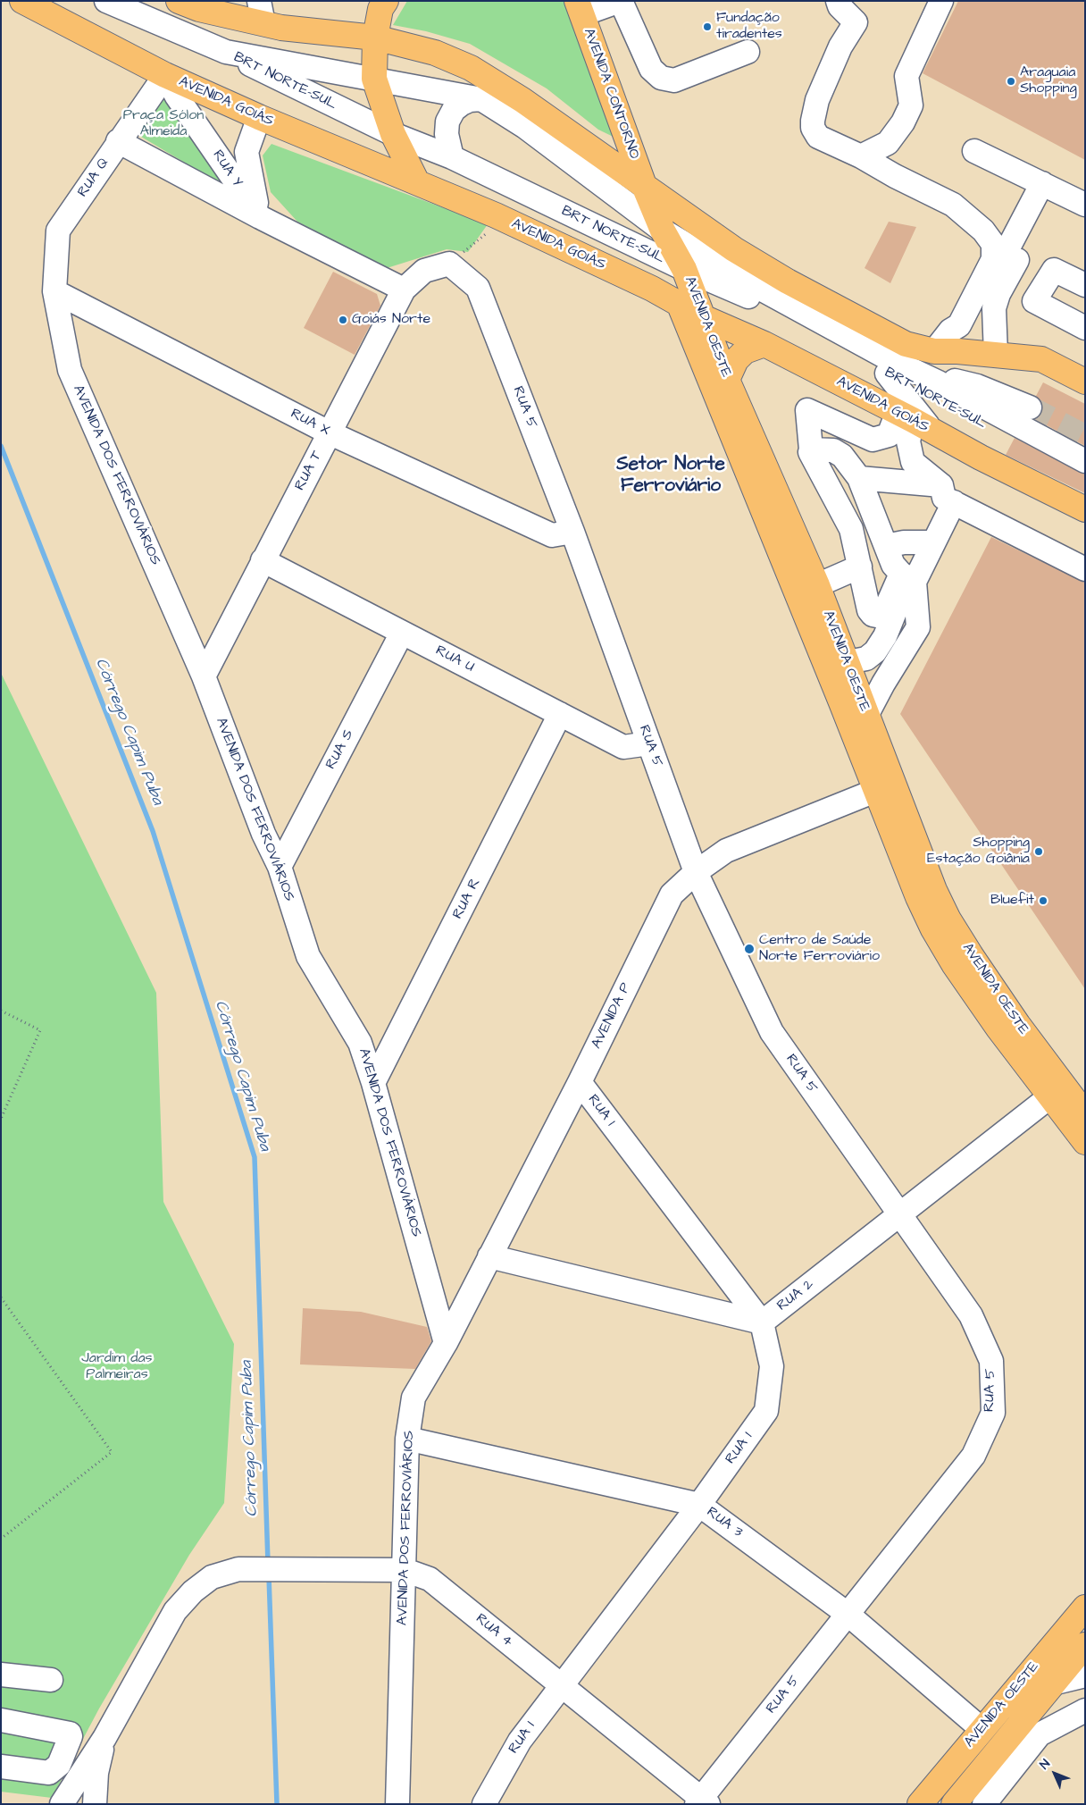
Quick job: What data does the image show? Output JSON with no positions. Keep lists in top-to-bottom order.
{
  "streets": {
    "main road": ["AVENIDA CONTORNO", "AVENIDA GOIÁS", "AVENIDA OESTE"],
    "street": [
      "BRT NORTE-SUL",
      "RUA Y",
      "RUA Q",
      "RUA 5",
      "RUA X",
      "RUA T",
      "AVENIDA DOS FERROVIÁRIOS",
      "RUA U",
      "RUA S",
      "RUA R",
      "AVENIDA P",
      "RUA 1",
      "RUA 2",
      "RUA 3",
      "RUA 4"
    ]
  },
  "crossings": [
    ["BRT NORTE-SUL", "AVENIDA OESTE"],
    ["AVENIDA CONTORNO", "AVENIDA OESTE"],
    ["AVENIDA GOIÁS", "RUA Y"],
    ["AVENIDA GOIÁS", "RUA Q"],
    ["AVENIDA GOIÁS", "AVENIDA OESTE"],
    ["RUA Y", "RUA Q"],
    ["RUA Y", "RUA T"],
    ["RUA Q", "RUA X"],
    ["RUA Q", "AVENIDA DOS FERROVIÁRIOS"],
    ["AVENIDA OESTE", "AVENIDA P"],
    ["AVENIDA OESTE", "RUA 2"],
    ["AVENIDA OESTE", "RUA 3"],
    ["RUA 5", "RUA X"],
    ["RUA 5", "RUA T"],
    ["RUA 5", "RUA U"],
    ["RUA 5", "AVENIDA P"],
    ["RUA 5", "RUA 2"],
    ["RUA 5", "RUA 3"],
    ["RUA 5", "RUA 4"],
    ["RUA X", "RUA T"],
    ["RUA X", "AVENIDA DOS FERROVIÁRIOS"],
    ["RUA T", "AVENIDA DOS FERROVIÁRIOS"],
    ["RUA T", "RUA U"],
    ["AVENIDA DOS FERROVIÁRIOS", "RUA S"],
    ["AVENIDA DOS FERROVIÁRIOS", "RUA R"],
    ["AVENIDA DOS FERROVIÁRIOS", "AVENIDA P"],
    ["AVENIDA DOS FERROVIÁRIOS", "RUA 3"],
    ["AVENIDA DOS FERROVIÁRIOS", "RUA 4"],
    ["RUA U", "RUA S"],
    ["RUA U", "RUA R"],
    ["AVENIDA P", "RUA 1"],
    ["RUA 1", "RUA 2"],
    ["RUA 1", "RUA 3"],
    ["RUA 1", "RUA 4"]
  ],
  "districts": ["Setor Norte Ferroviário"],
  "water": ["Córrego Capim Puba"],
  "parks": ["Praça Sólon Almeida", "Jardim das Palmeiras"],
  "places": [
    "Fundação tiradentes",
    "Araguaia Shopping",
    "Goiás Norte",
    "Shopping Estação Goiânia",
    "Bluefit",
    "Centro de Saúde Norte Ferroviário"
  ],
  "north": "top left"
}
